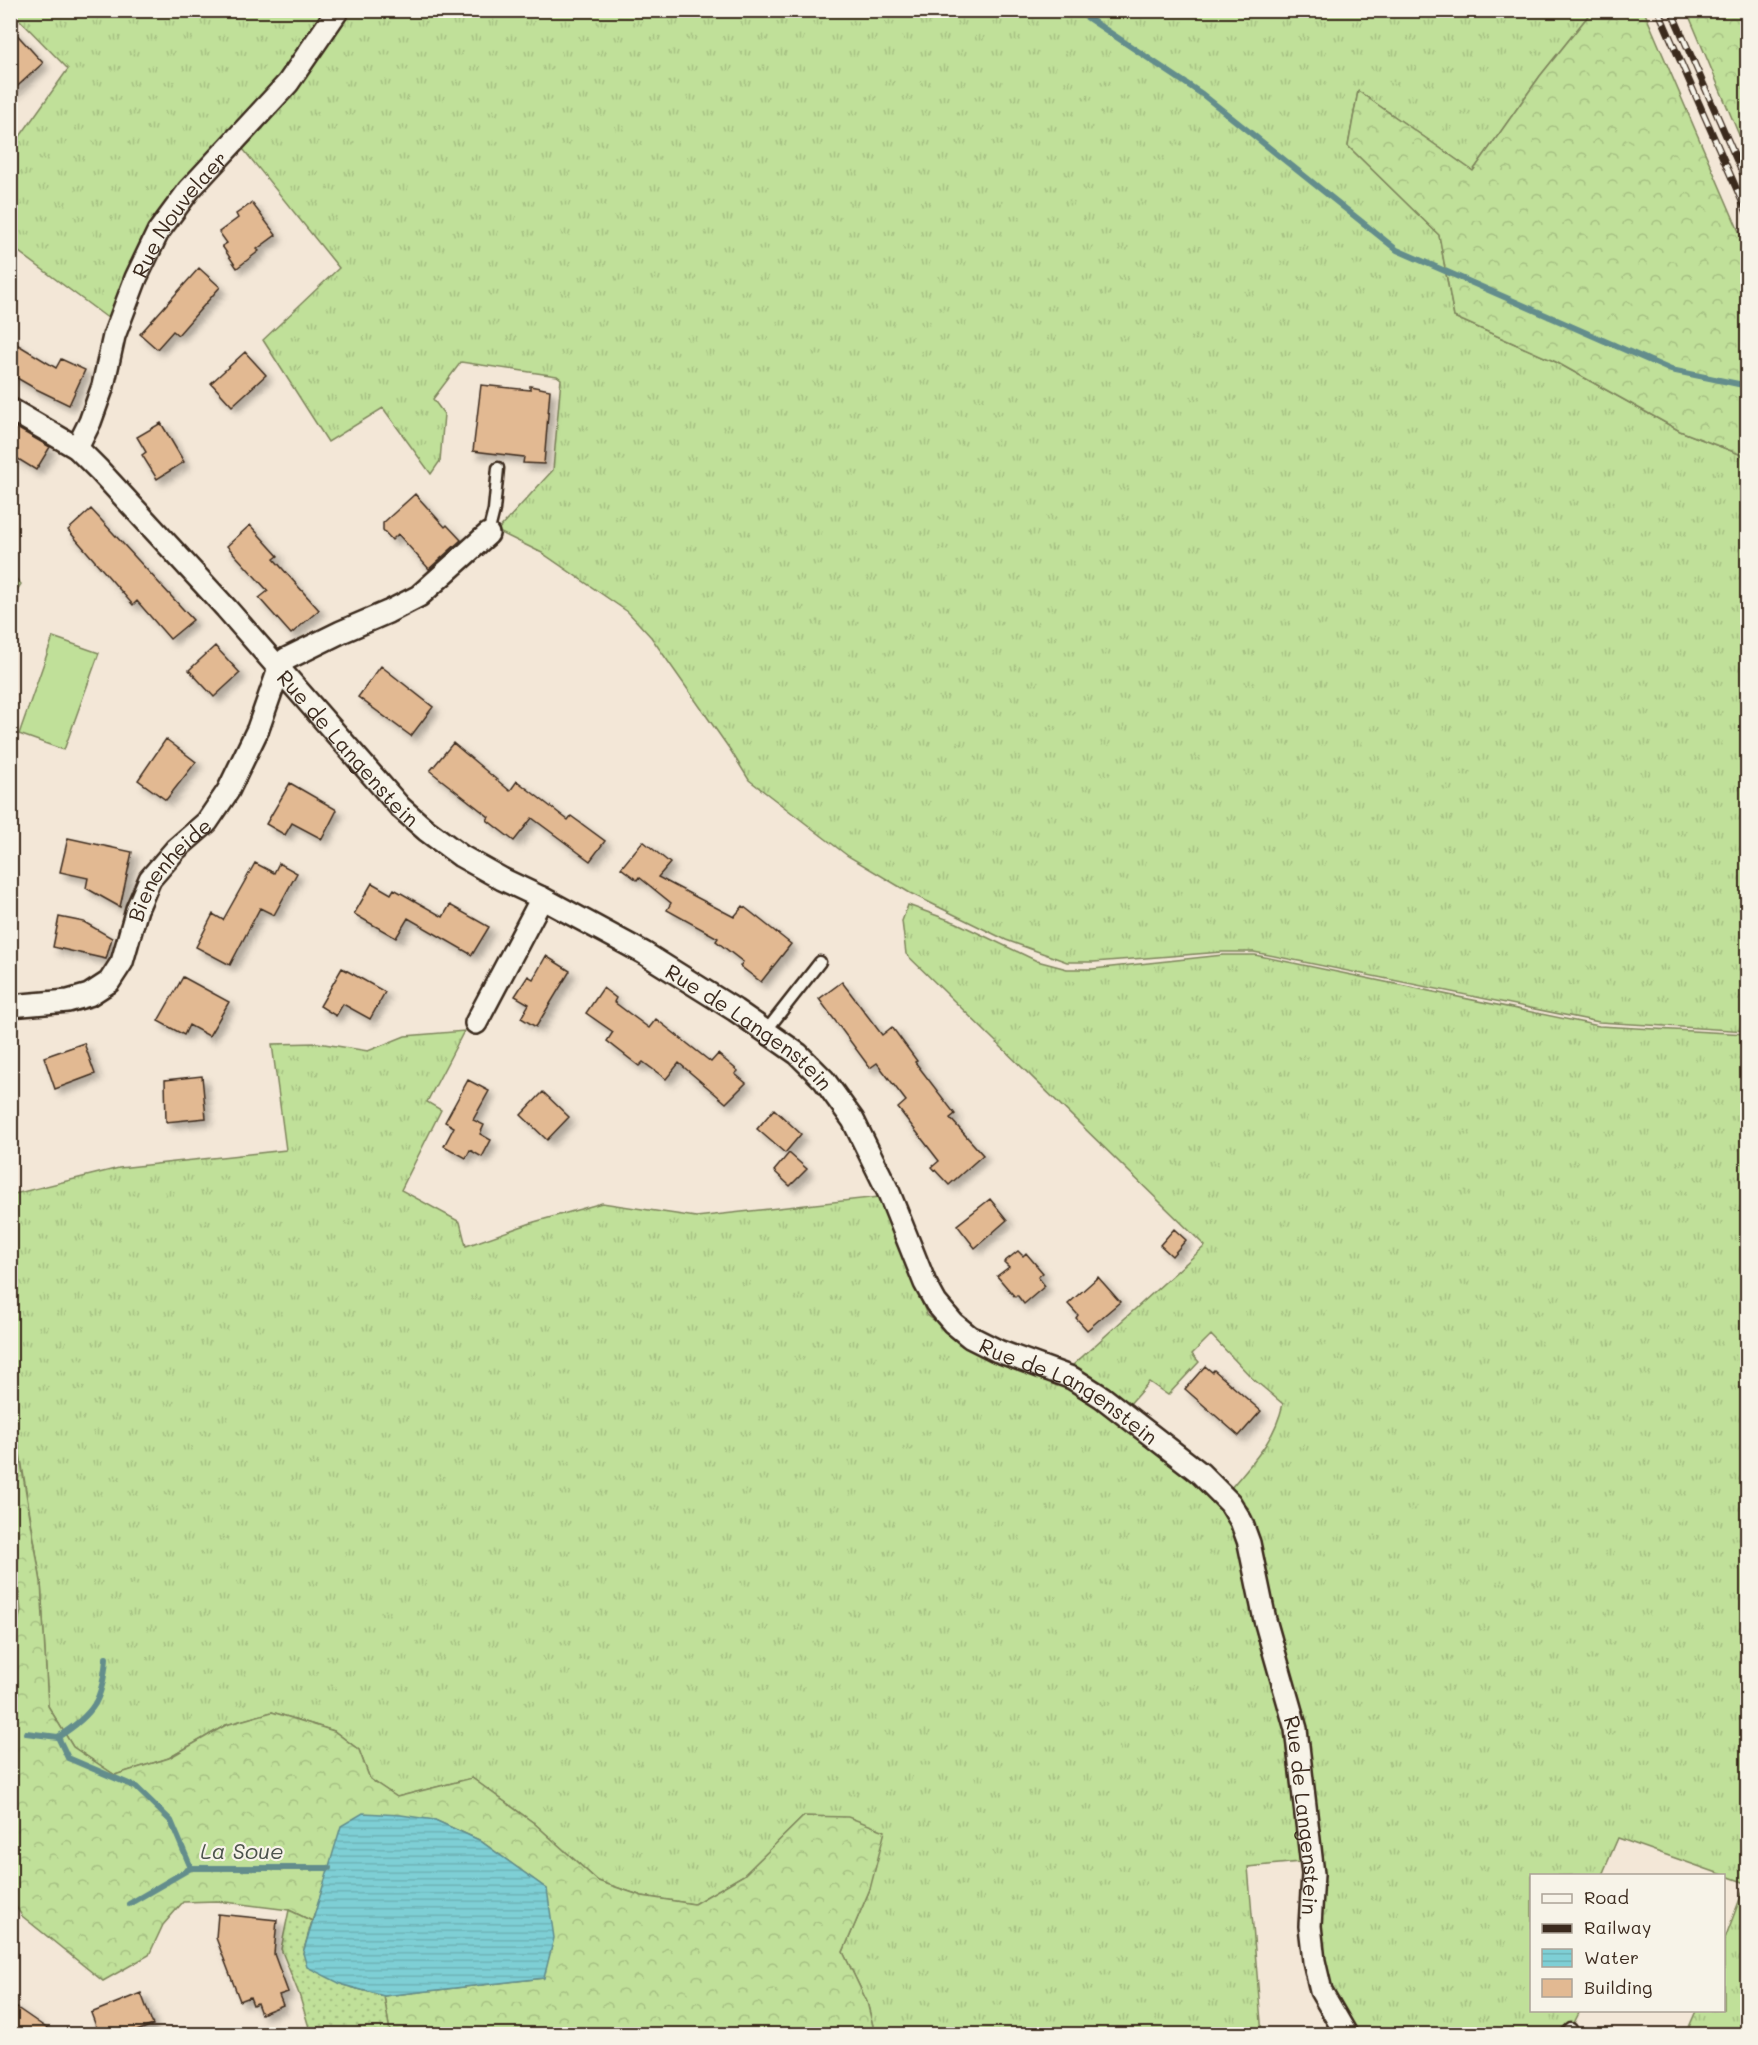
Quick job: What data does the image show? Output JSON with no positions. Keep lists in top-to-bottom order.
{
  "streets": {
    "street": ["Rue Nouvelaer", "Rue de Langenstein", "Bienenheide"]
  },
  "crossings": [
    ["Rue de Langenstein", "Bienenheide"]
  ],
  "water": ["La Soue"],
  "legend": [
    "Road",
    "Railway",
    "Water",
    "Building"
  ]
}
